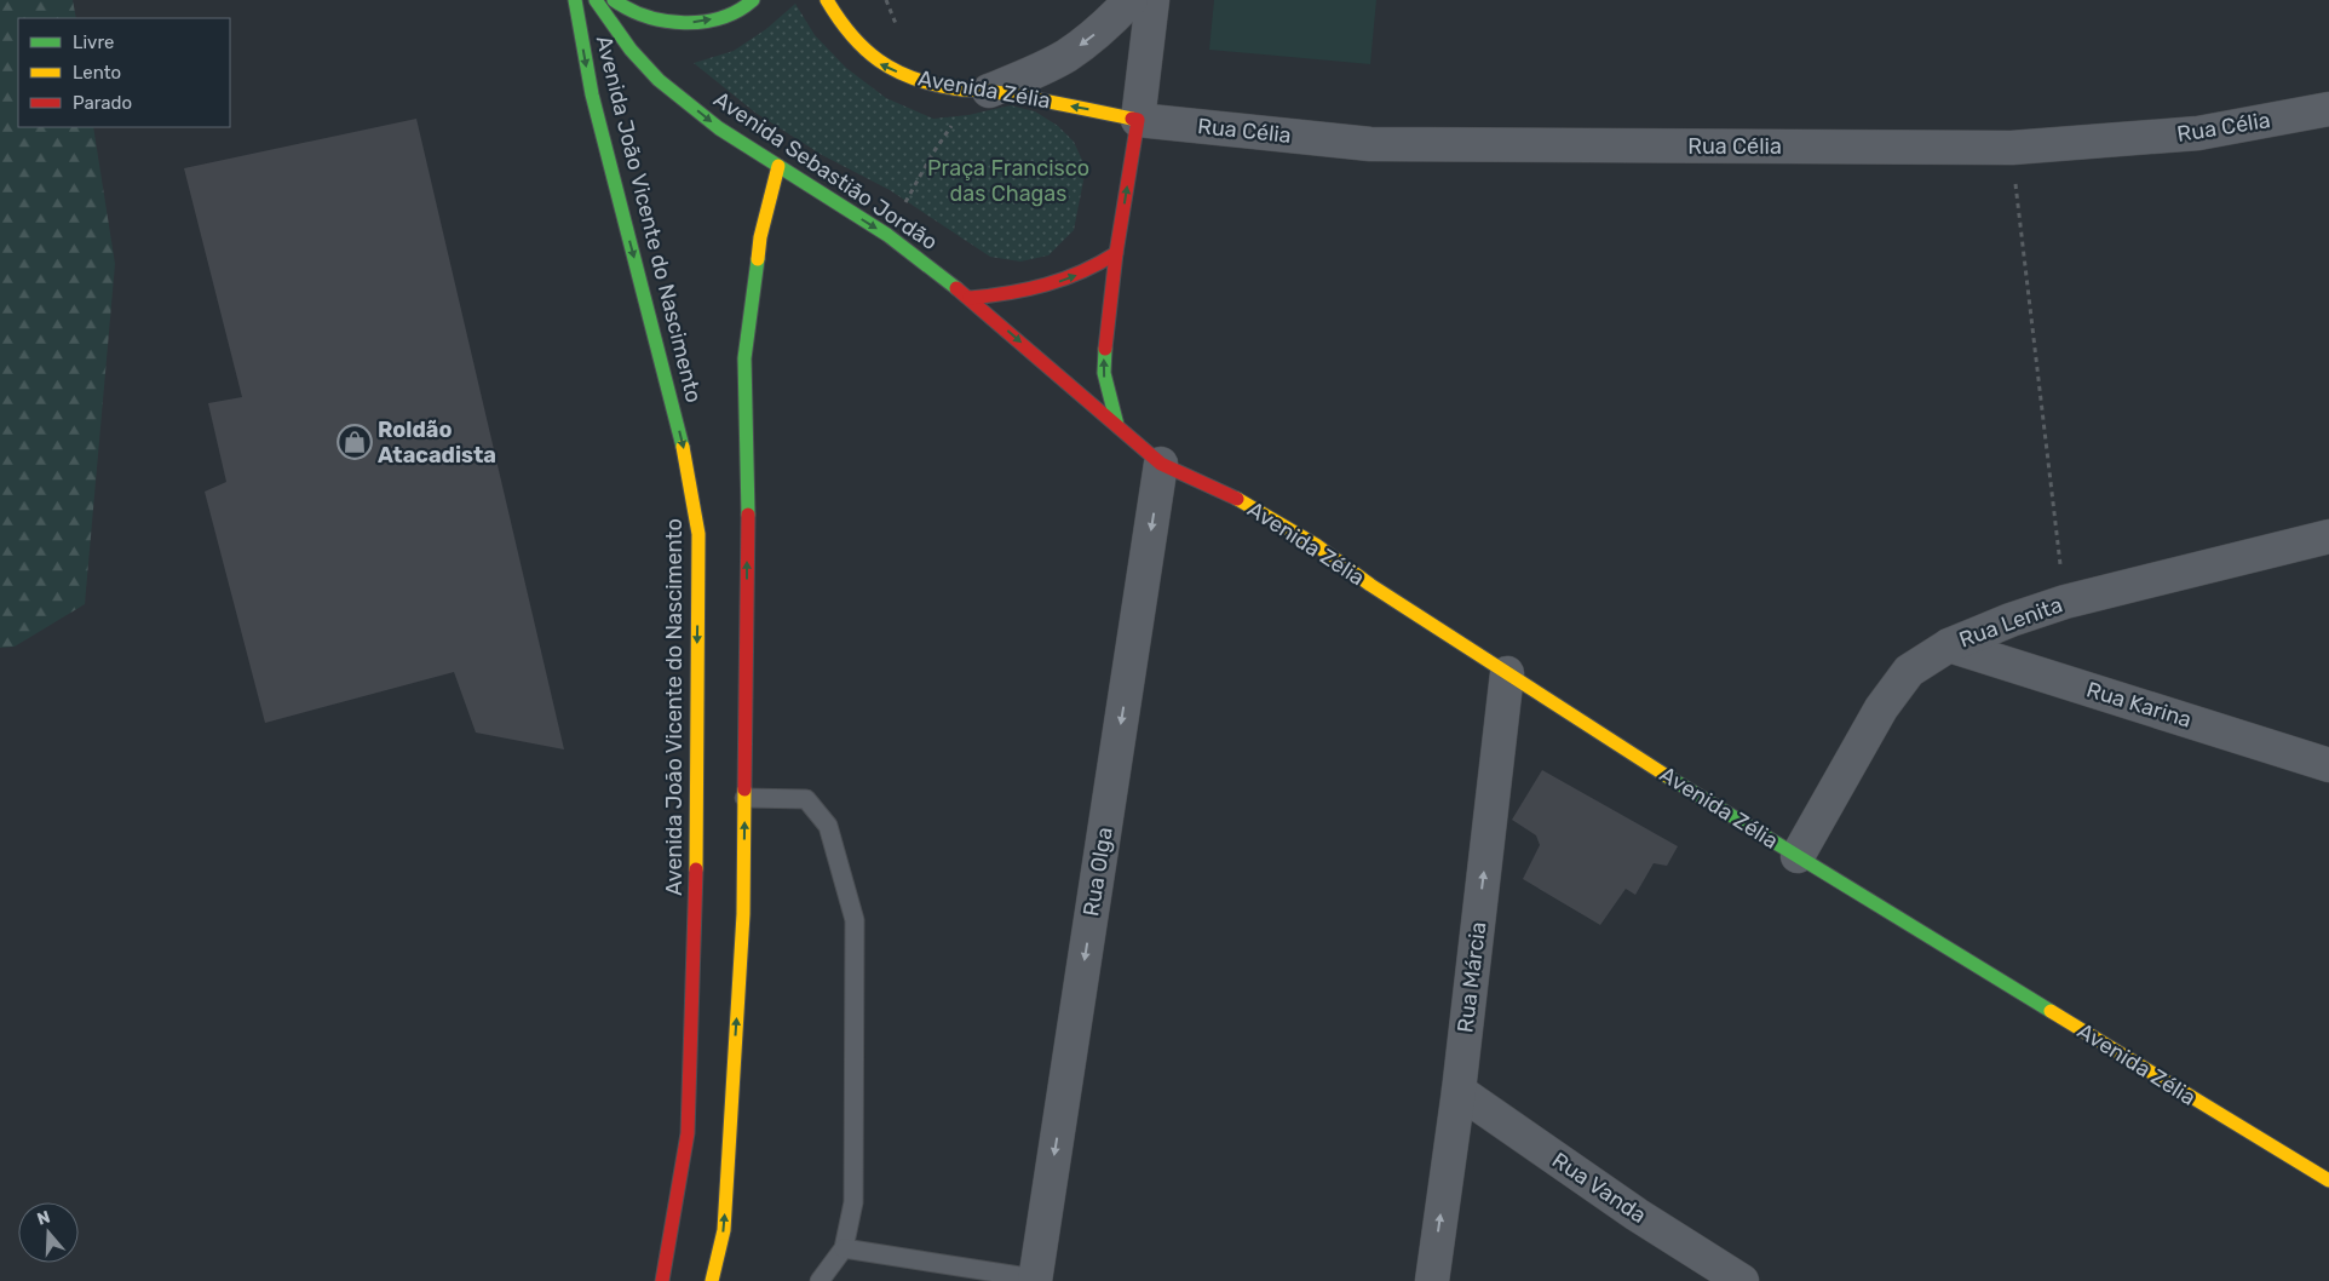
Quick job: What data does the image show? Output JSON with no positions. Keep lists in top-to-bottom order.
{
  "streets": {
    "main road": ["Avenida Zélia", "Avenida Sebastião Jordão", "Avenida João Vicente do Nascimento"],
    "street": [
      "Rua Célia",
      "Rua Lenita",
      "Rua Karina",
      "Rua Olga",
      "Rua Márcia",
      "Rua Vanda"
    ]
  },
  "crossings": [
    ["Avenida Zélia", "Rua Célia"],
    ["Avenida Zélia", "Avenida Sebastião Jordão"],
    ["Avenida Zélia", "Rua Lenita"],
    ["Avenida Zélia", "Rua Olga"],
    ["Avenida Zélia", "Rua Márcia"],
    ["Rua Lenita", "Rua Karina"],
    ["Rua Márcia", "Rua Vanda"]
  ],
  "one_way": ["Avenida Sebastião Jordão", "Rua Olga", "Rua Márcia"],
  "parks": ["Praça Francisco das Chagas"],
  "places": {
    "shop": ["Roldão Atacadista"]
  },
  "legend": ["Livre", "Lento", "Parado"],
  "north": "top"
}
